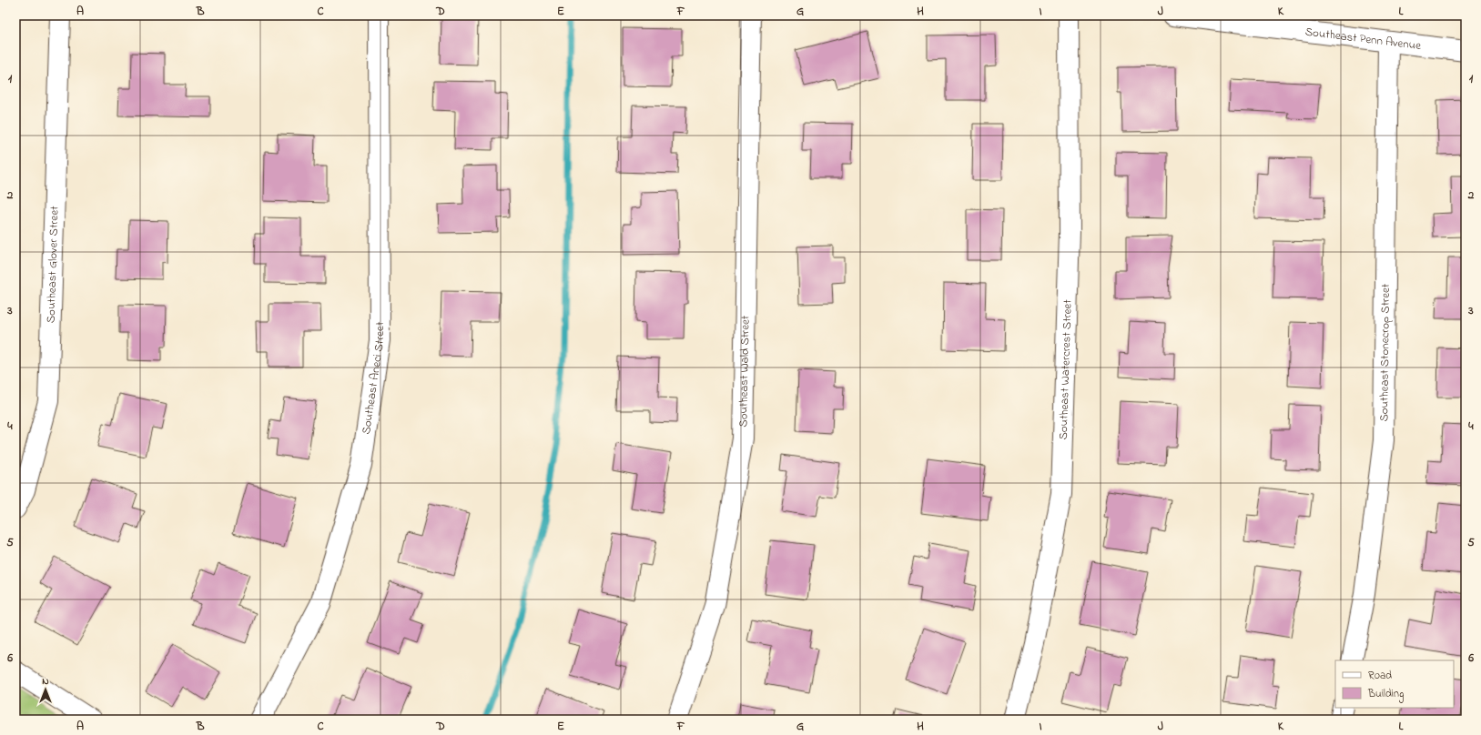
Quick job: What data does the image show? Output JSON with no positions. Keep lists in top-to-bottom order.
{
  "streets": {
    "street": [
      "Southeast Penn Avenue",
      "Southeast Glover Street",
      "Southeast Stonecrop Street",
      "Southeast Watercrest Street",
      "Southeast Wald Street",
      "Southeast Aneci Street"
    ]
  },
  "crossings": [
    ["Southeast Penn Avenue", "Southeast Stonecrop Street"]
  ],
  "legend": ["Road", "Building"],
  "north": "top",
  "grid": {
    "columns": [
      "A",
      "B",
      "C",
      "D",
      "E",
      "F",
      "G",
      "H",
      "I",
      "J",
      "K",
      "L"
    ],
    "rows": [
      "1",
      "2",
      "3",
      "4",
      "5",
      "6"
    ]
  }
}
